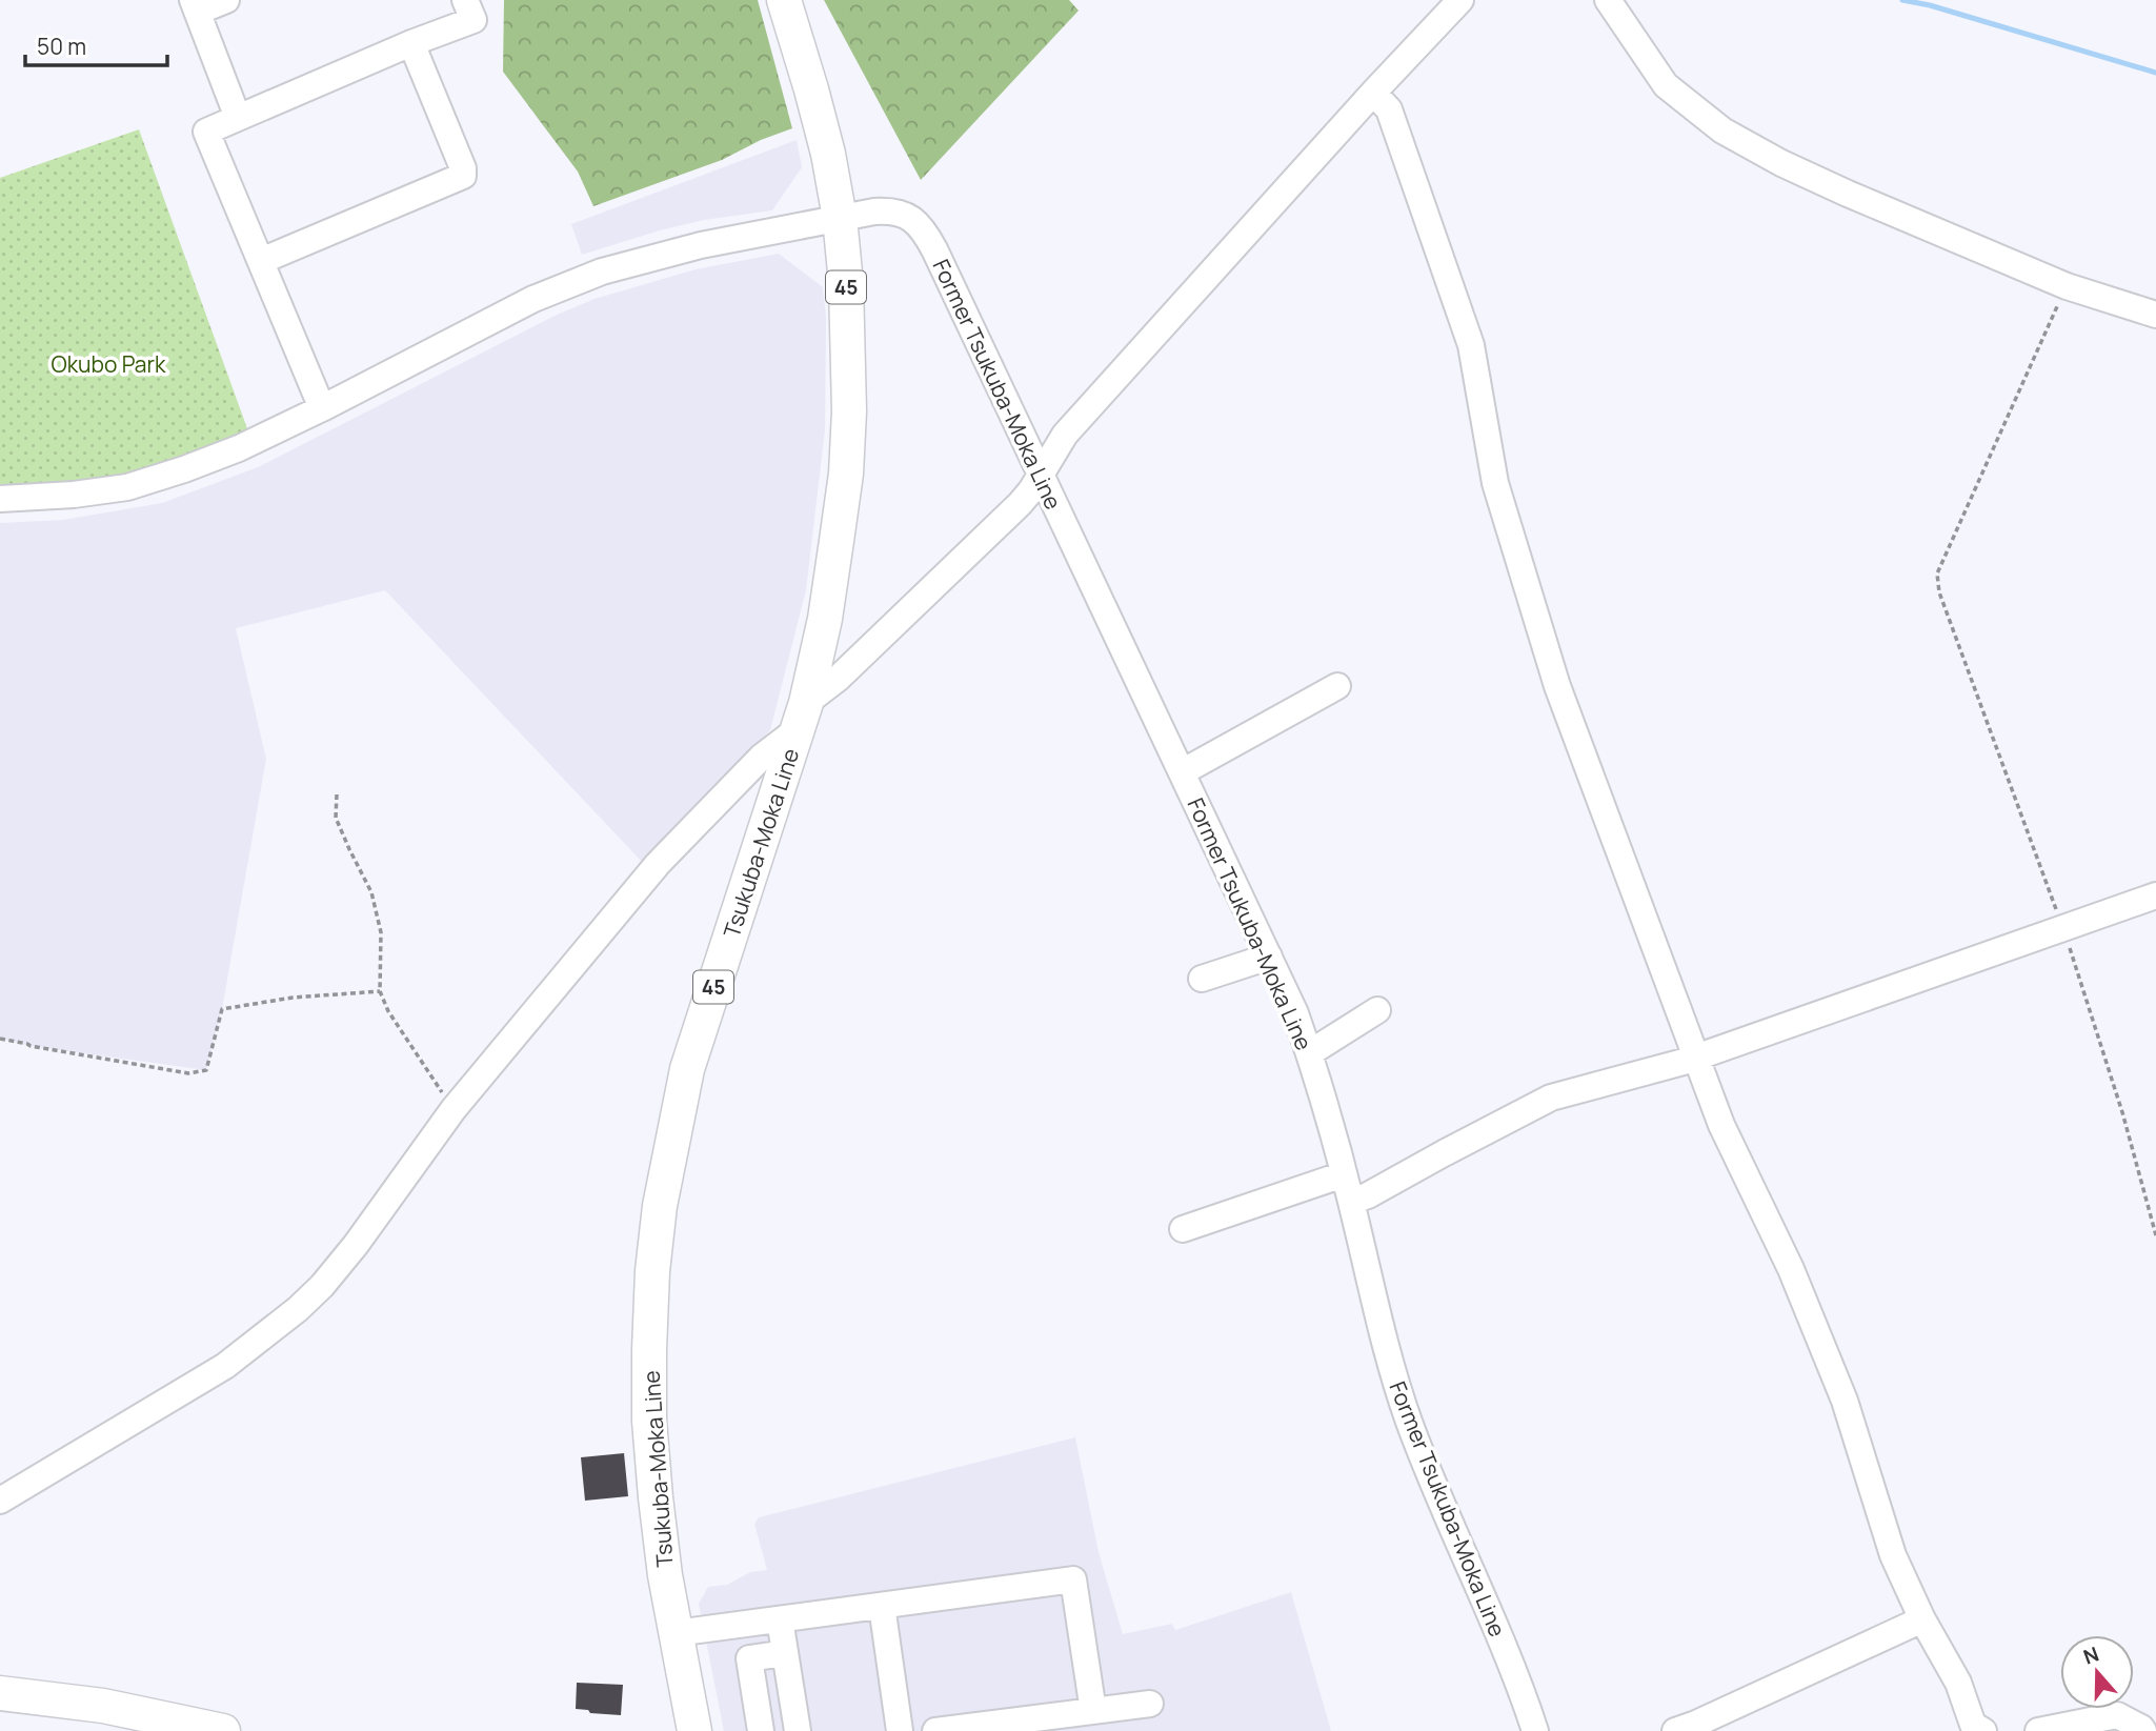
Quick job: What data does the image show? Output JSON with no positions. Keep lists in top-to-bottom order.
{
  "streets": {
    "main road": ["45", "Tsukuba-Moka Line"],
    "street": ["Former Tsukuba-Moka Line"]
  },
  "crossings": [
    ["Former Tsukuba-Moka Line", "Tsukuba-Moka Line"]
  ],
  "parks": ["Okubo Park"],
  "scale_bar": "50 m",
  "north": "top"
}
